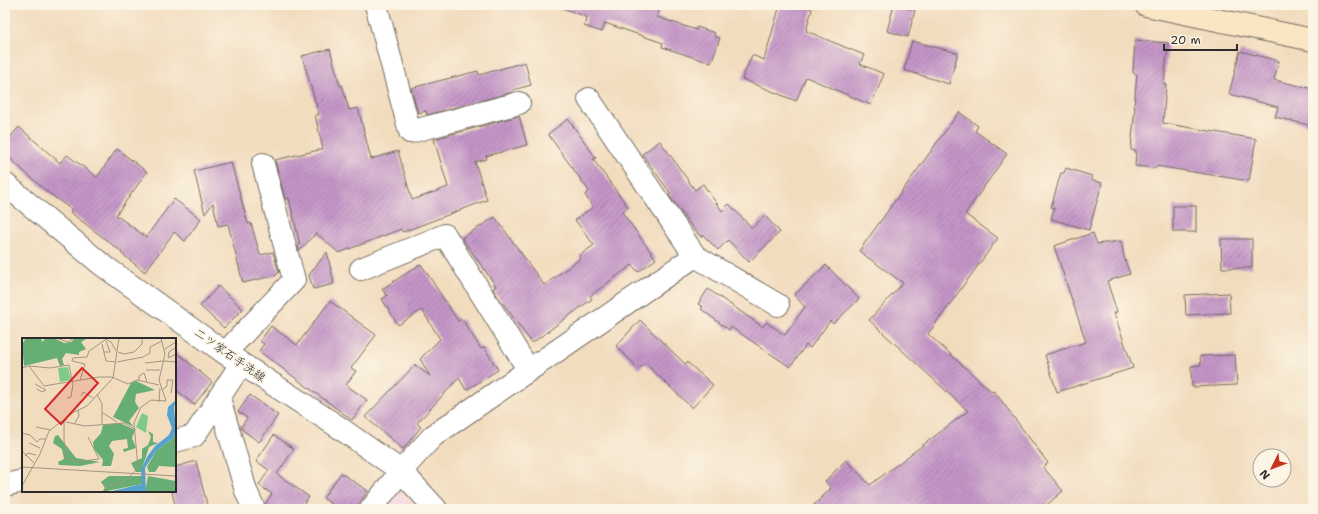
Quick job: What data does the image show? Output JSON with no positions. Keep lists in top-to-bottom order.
{
  "streets": {
    "street": ["二ツ家石手洗線"]
  },
  "scale_bar": "20 m",
  "north": "bottom left"
}
